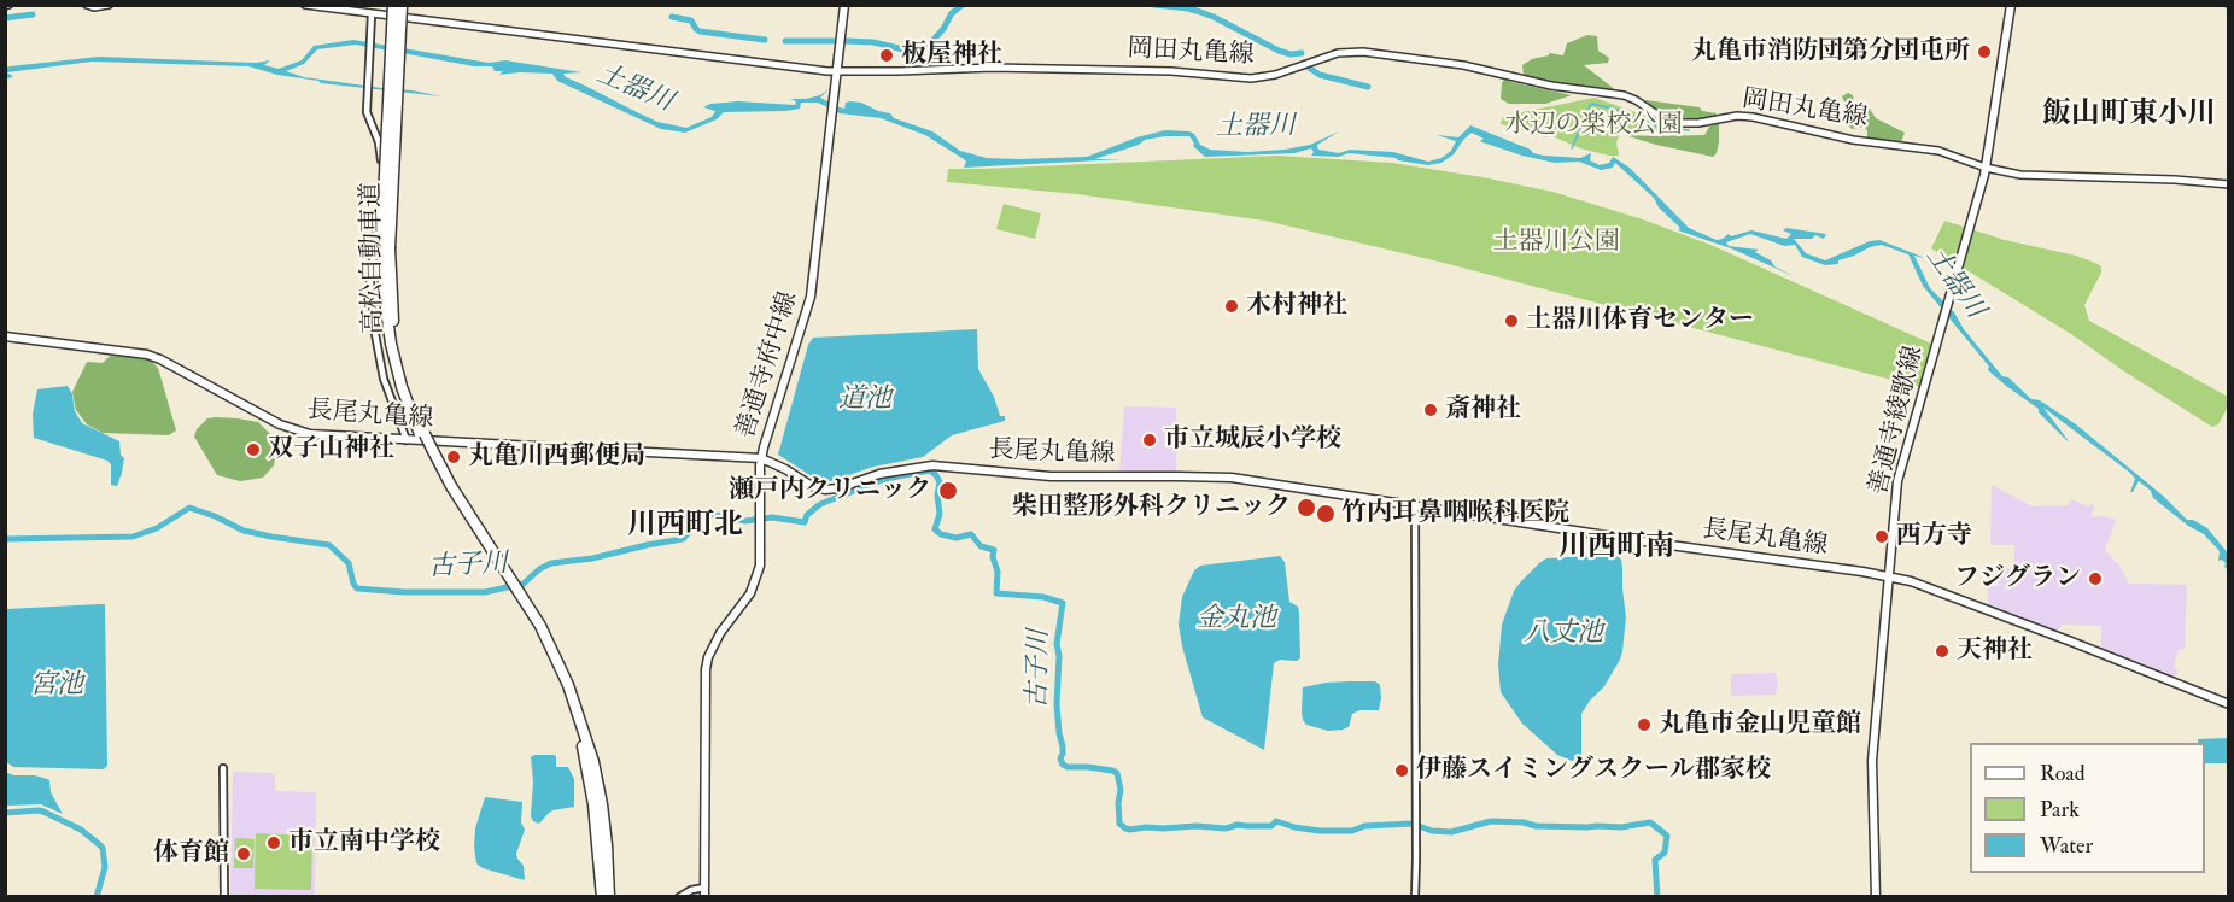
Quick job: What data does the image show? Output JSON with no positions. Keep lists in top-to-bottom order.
{
  "streets": {
    "highway": ["高松自動車道"],
    "main road": [
      "岡田丸亀線",
      "善通寺府中線",
      "長尾丸亀線",
      "善通寺綾歌線"
    ]
  },
  "crossings": [
    ["岡田丸亀線", "善通寺府中線"],
    ["岡田丸亀線", "善通寺綾歌線"],
    ["善通寺府中線", "長尾丸亀線"],
    ["長尾丸亀線", "善通寺綾歌線"]
  ],
  "districts": ["飯山町東小川", "川西町北", "川西町南"],
  "water": [
    "土器川",
    "道池",
    "古子川",
    "金丸池",
    "八丈池",
    "宮池"
  ],
  "parks": ["水辺の楽校公園", "土器川公園"],
  "places": [
    "丸亀市消防団第分団屯所",
    "板屋神社",
    "木村神社",
    "土器川体育センター",
    "斎神社",
    "市立城辰小学校",
    "双子山神社",
    "丸亀川西郵便局",
    "瀬戸内クリニック",
    "柴田整形外科クリニック",
    "竹内耳鼻咽喉科医院",
    "西方寺",
    "フジグラン",
    "天神社",
    "丸亀市金山児童館",
    "伊藤スイミングスクール郡家校",
    "市立南中学校",
    "体育館"
  ],
  "legend": ["Road", "Park", "Water"]
}
